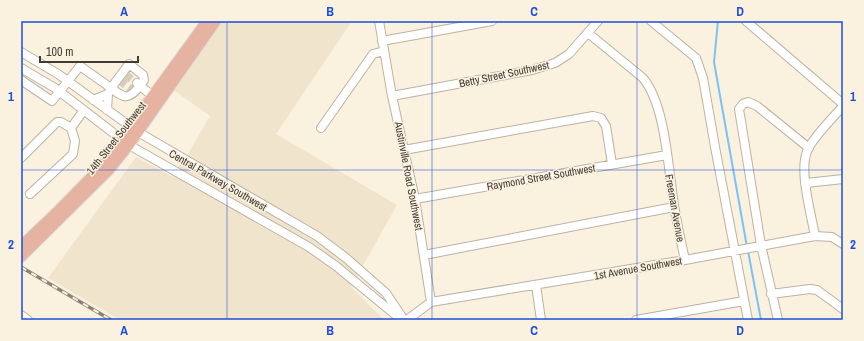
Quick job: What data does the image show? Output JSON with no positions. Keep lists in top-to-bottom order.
{
  "streets": {
    "main road": ["14th Street Southwest"],
    "street": [
      "Betty Street Southwest",
      "Austinville Road Southwest",
      "Raymond Street Southwest",
      "Central Parkway Southwest",
      "Freeman Avenue",
      "1st Avenue Southwest"
    ]
  },
  "crossings": [
    ["Betty Street Southwest", "Austinville Road Southwest"],
    ["Betty Street Southwest", "Freeman Avenue"],
    ["14th Street Southwest", "Central Parkway Southwest"],
    ["Austinville Road Southwest", "Raymond Street Southwest"],
    ["Austinville Road Southwest", "1st Avenue Southwest"],
    ["Raymond Street Southwest", "Freeman Avenue"],
    ["Freeman Avenue", "1st Avenue Southwest"]
  ],
  "scale_bar": "100 m",
  "grid": {
    "columns": [
      "A",
      "B",
      "C",
      "D"
    ],
    "rows": ["1", "2"]
  }
}
